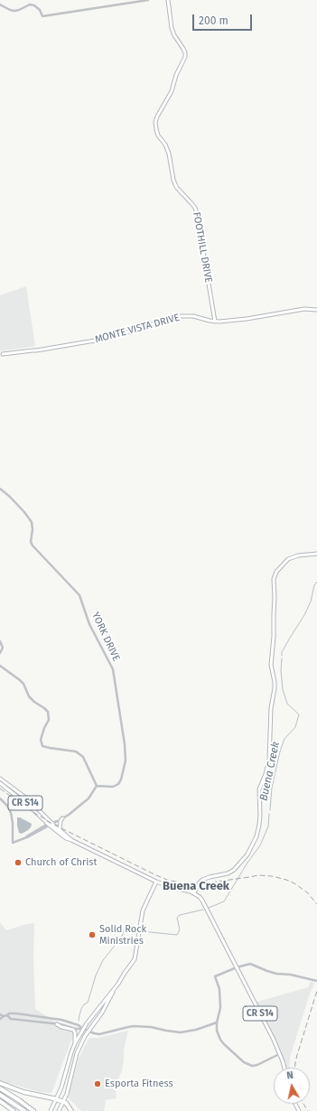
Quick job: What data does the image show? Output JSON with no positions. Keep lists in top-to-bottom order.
{
  "streets": {
    "main road": ["FOOTHILL DRIVE", "MONTE VISTA DRIVE", "CR S14"],
    "street": ["YORK DRIVE"]
  },
  "crossings": [
    ["FOOTHILL DRIVE", "MONTE VISTA DRIVE"]
  ],
  "districts": ["Buena Creek"],
  "water": ["Buena Creek"],
  "places": ["Church of Christ", "Solid Rock Ministries", "Esporta Fitness"],
  "scale_bar": "200 m",
  "north": "top"
}
